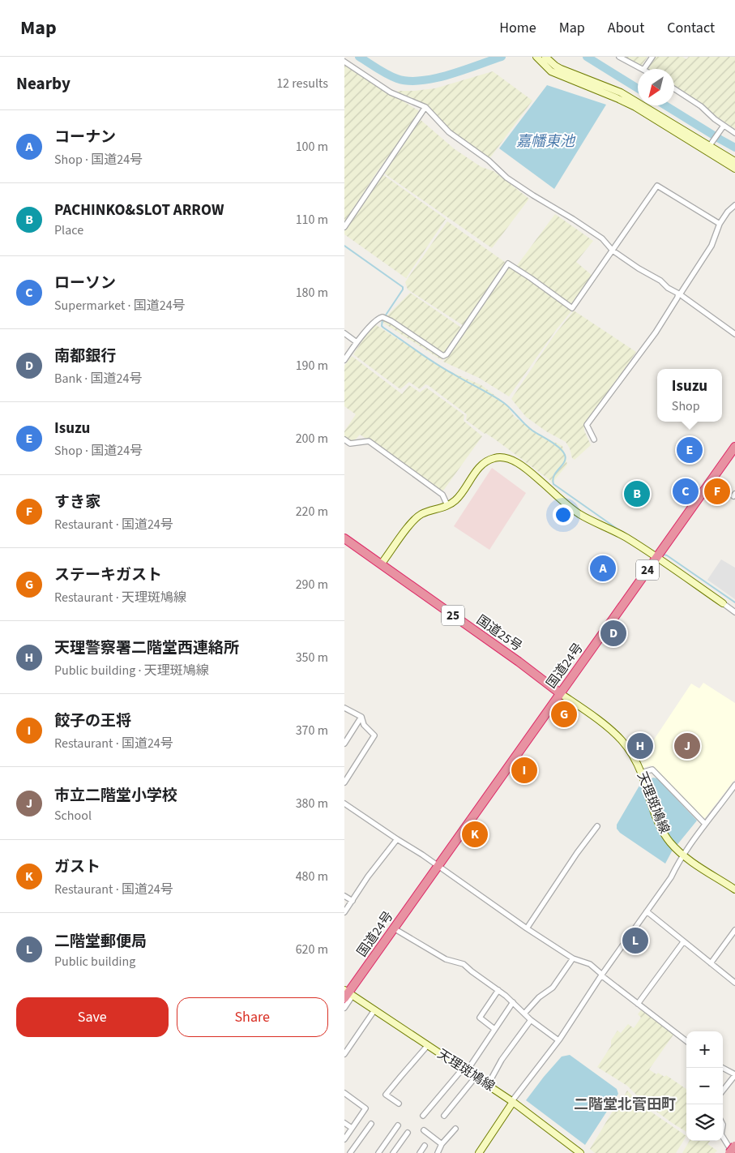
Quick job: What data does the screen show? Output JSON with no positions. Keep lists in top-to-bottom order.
{
  "streets": {
    "highway": [
      "24",
      "25",
      "国道25号",
      "国道24号"
    ],
    "street": ["天理斑鳩線"]
  },
  "crossings": [
    ["国道25号", "国道24号"],
    ["国道25号", "天理斑鳩線"],
    ["国道24号", "天理斑鳩線"]
  ],
  "districts": ["二階堂北菅田町"],
  "water": ["嘉幡東池"],
  "north": "bottom left",
  "page": {
    "header": "Map",
    "nav": [
      "Home",
      "Map",
      "About",
      "Contact"
    ],
    "heading": ["Nearby", "12 results"],
    "list": [
      {
        "mark": "A",
        "name": "コーナン",
        "note": "Shop · 国道24号",
        "value": "100 m"
      },
      {
        "mark": "B",
        "name": "PACHINKO&SLOT ARROW",
        "note": "Place",
        "value": "110 m"
      },
      {
        "mark": "C",
        "name": "ローソン",
        "note": "Supermarket · 国道24号",
        "value": "180 m"
      },
      {
        "mark": "D",
        "name": "南都銀行",
        "note": "Bank · 国道24号",
        "value": "190 m"
      },
      {
        "mark": "E",
        "name": "Isuzu",
        "note": "Shop · 国道24号",
        "value": "200 m"
      },
      {
        "mark": "F",
        "name": "すき家",
        "note": "Restaurant · 国道24号",
        "value": "220 m"
      },
      {
        "mark": "G",
        "name": "ステーキガスト",
        "note": "Restaurant · 天理斑鳩線",
        "value": "290 m"
      },
      {
        "mark": "H",
        "name": "天理警察署二階堂西連絡所",
        "note": "Public building · 天理斑鳩線",
        "value": "350 m"
      },
      {
        "mark": "I",
        "name": "餃子の王将",
        "note": "Restaurant · 国道24号",
        "value": "370 m"
      },
      {
        "mark": "J",
        "name": "市立二階堂小学校",
        "note": "School",
        "value": "380 m"
      },
      {
        "mark": "K",
        "name": "ガスト",
        "note": "Restaurant · 国道24号",
        "value": "480 m"
      },
      {
        "mark": "L",
        "name": "二階堂郵便局",
        "note": "Public building",
        "value": "620 m"
      }
    ],
    "popup": ["Isuzu", "Shop"],
    "pins": [
      "E",
      "C",
      "F",
      "B",
      "A",
      "D",
      "G",
      "H",
      "J",
      "I",
      "K",
      "L"
    ],
    "buttons": ["Save", "Share"],
    "map_buttons": ["+", "−"]
  }
}
